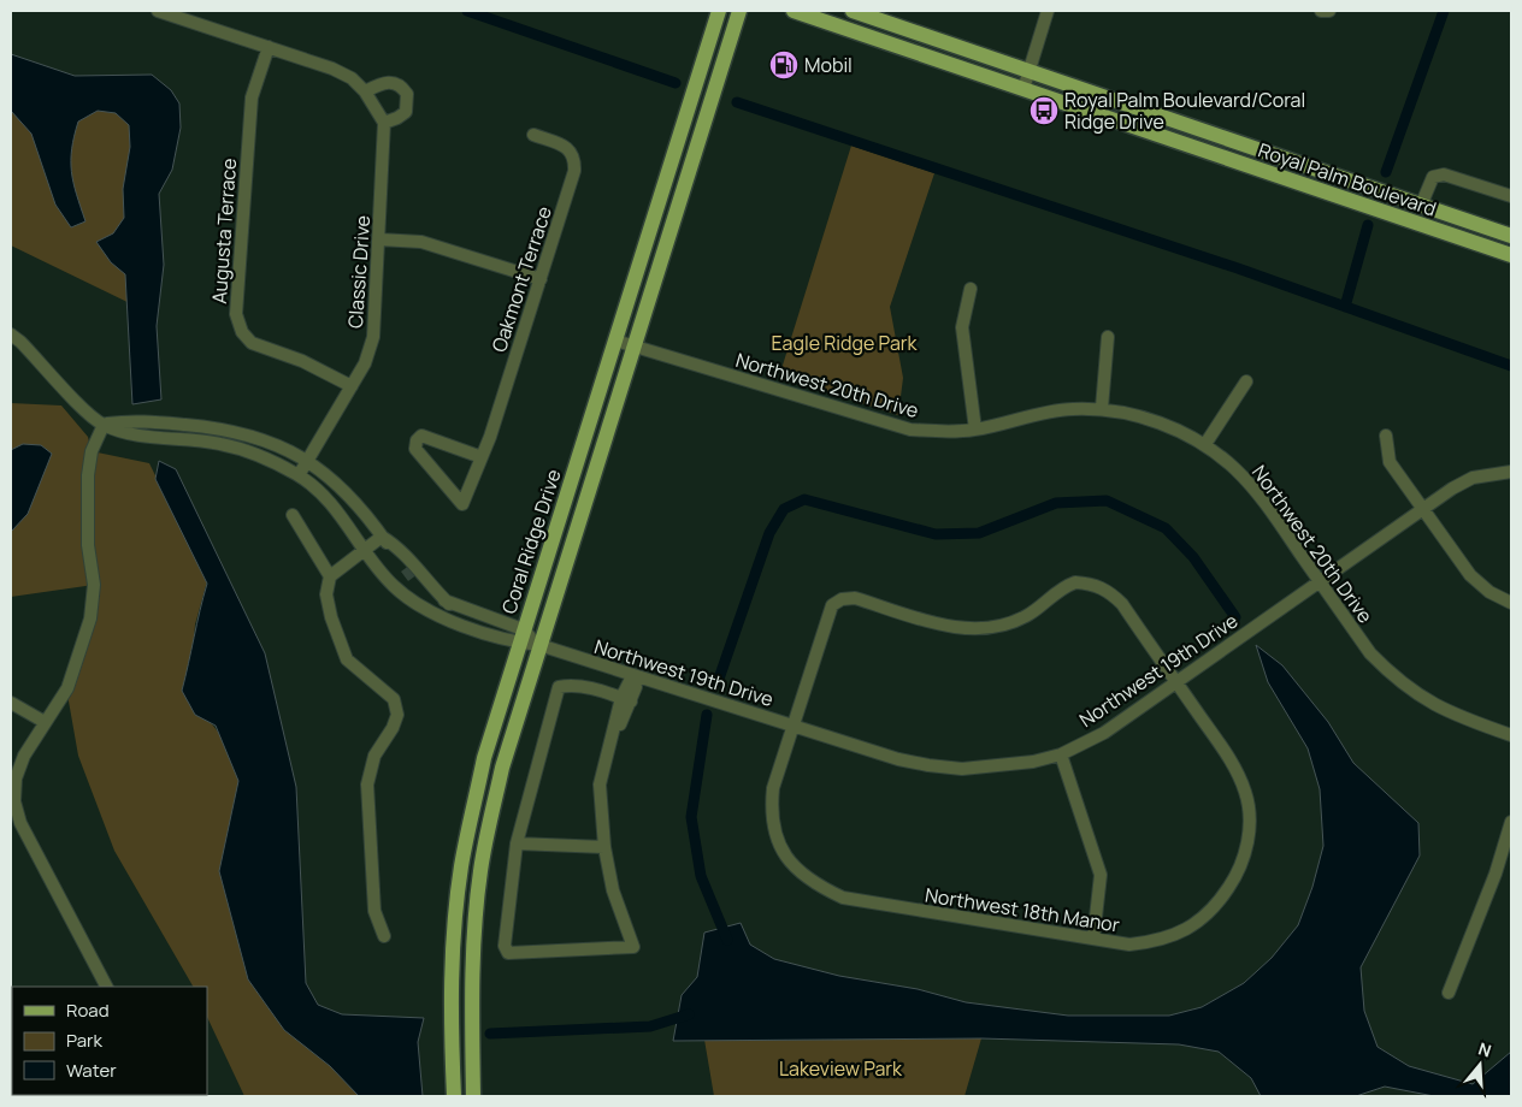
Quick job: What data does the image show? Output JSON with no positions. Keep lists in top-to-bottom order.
{
  "streets": {
    "main road": ["Royal Palm Boulevard", "Coral Ridge Drive"],
    "street": [
      "Augusta Terrace",
      "Classic Drive",
      "Oakmont Terrace",
      "Northwest 20th Drive",
      "Northwest 19th Drive",
      "Northwest 18th Manor"
    ]
  },
  "crossings": [
    ["Augusta Terrace", "Classic Drive"],
    ["Northwest 20th Drive", "Coral Ridge Drive"],
    ["Northwest 20th Drive", "Northwest 19th Drive"],
    ["Coral Ridge Drive", "Northwest 19th Drive"],
    ["Northwest 19th Drive", "Northwest 18th Manor"]
  ],
  "parks": ["Eagle Ridge Park", "Lakeview Park"],
  "places": {
    "fuel station": ["Mobil"],
    "bus stop": ["Royal Palm Boulevard/Coral Ridge Drive"]
  },
  "legend": ["Road", "Park", "Water"],
  "north": "top"
}
